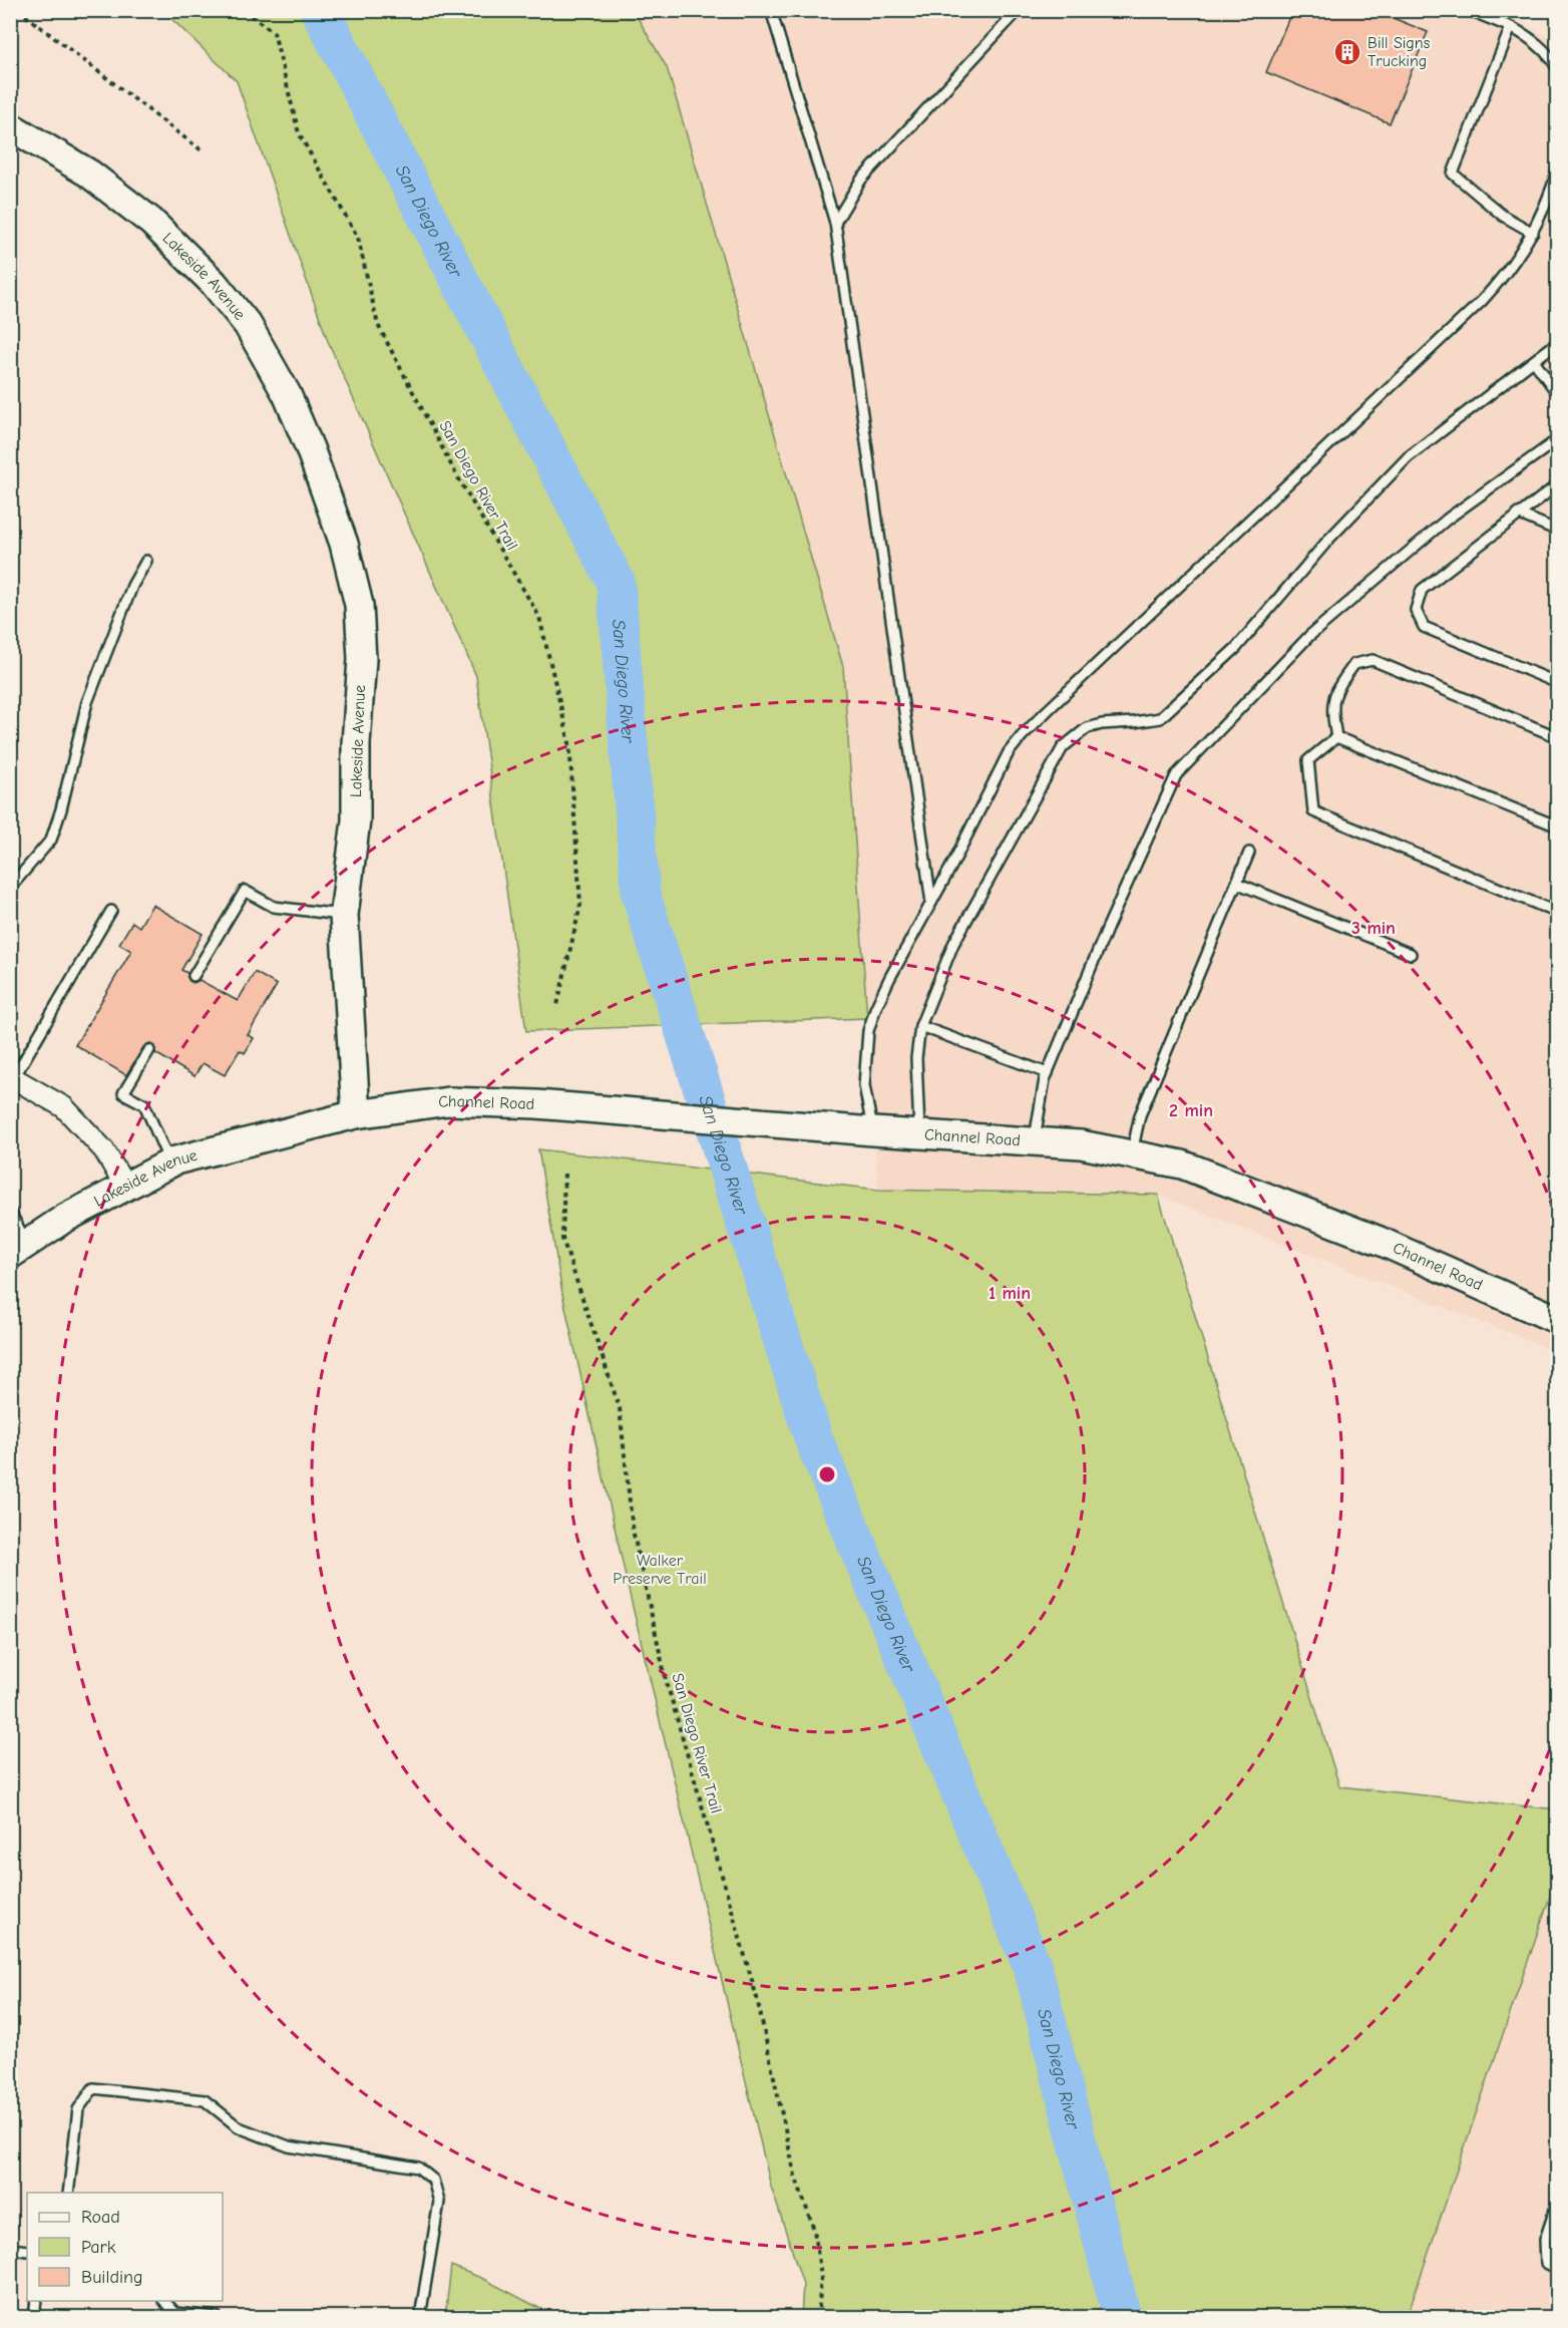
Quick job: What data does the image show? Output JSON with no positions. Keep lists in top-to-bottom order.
{
  "streets": {
    "main road": ["Lakeside Avenue", "Channel Road"],
    "path": ["San Diego River Trail"]
  },
  "crossings": [
    ["Lakeside Avenue", "Channel Road"]
  ],
  "water": ["San Diego River"],
  "parks": ["Walker Preserve Trail"],
  "places": {
    "building": ["Bill Signs Trucking"]
  },
  "legend": ["Road", "Park", "Building"],
  "rings": ["3 min", "2 min", "1 min"]
}
